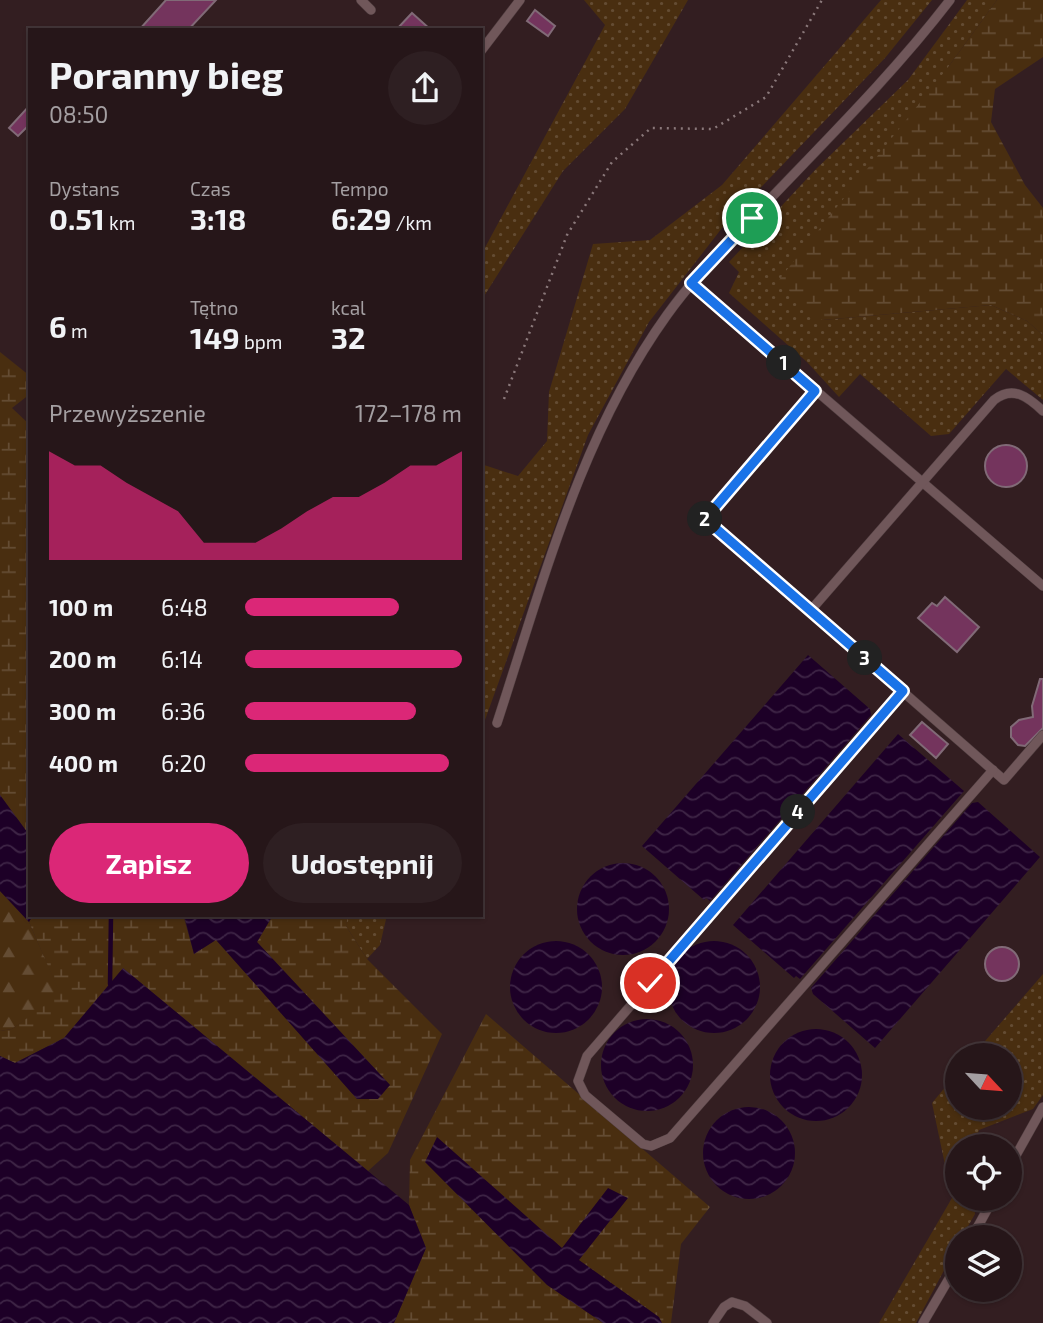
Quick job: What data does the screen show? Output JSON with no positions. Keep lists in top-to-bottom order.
{
  "north": "bottom right",
  "page": {
    "heading": ["Poranny bieg", "08:50"],
    "stats": [
      ["Dystans", "0.51 km"],
      ["Czas", "3:18"],
      ["Tempo", "6:29 /km"],
      ["6 m"],
      ["Tętno", "149 bpm"],
      ["kcal", "32"]
    ],
    "pins": [
      "1",
      "2",
      "3",
      "4"
    ],
    "chart": ["Przewyższenie", "172–178 m"],
    "list": [
      {
        "name": "100 m",
        "note": "6:48"
      },
      {
        "name": "200 m",
        "note": "6:14"
      },
      {
        "name": "300 m",
        "note": "6:36"
      },
      {
        "name": "400 m",
        "note": "6:20"
      }
    ],
    "buttons": ["Zapisz", "Udostępnij"]
  }
}
